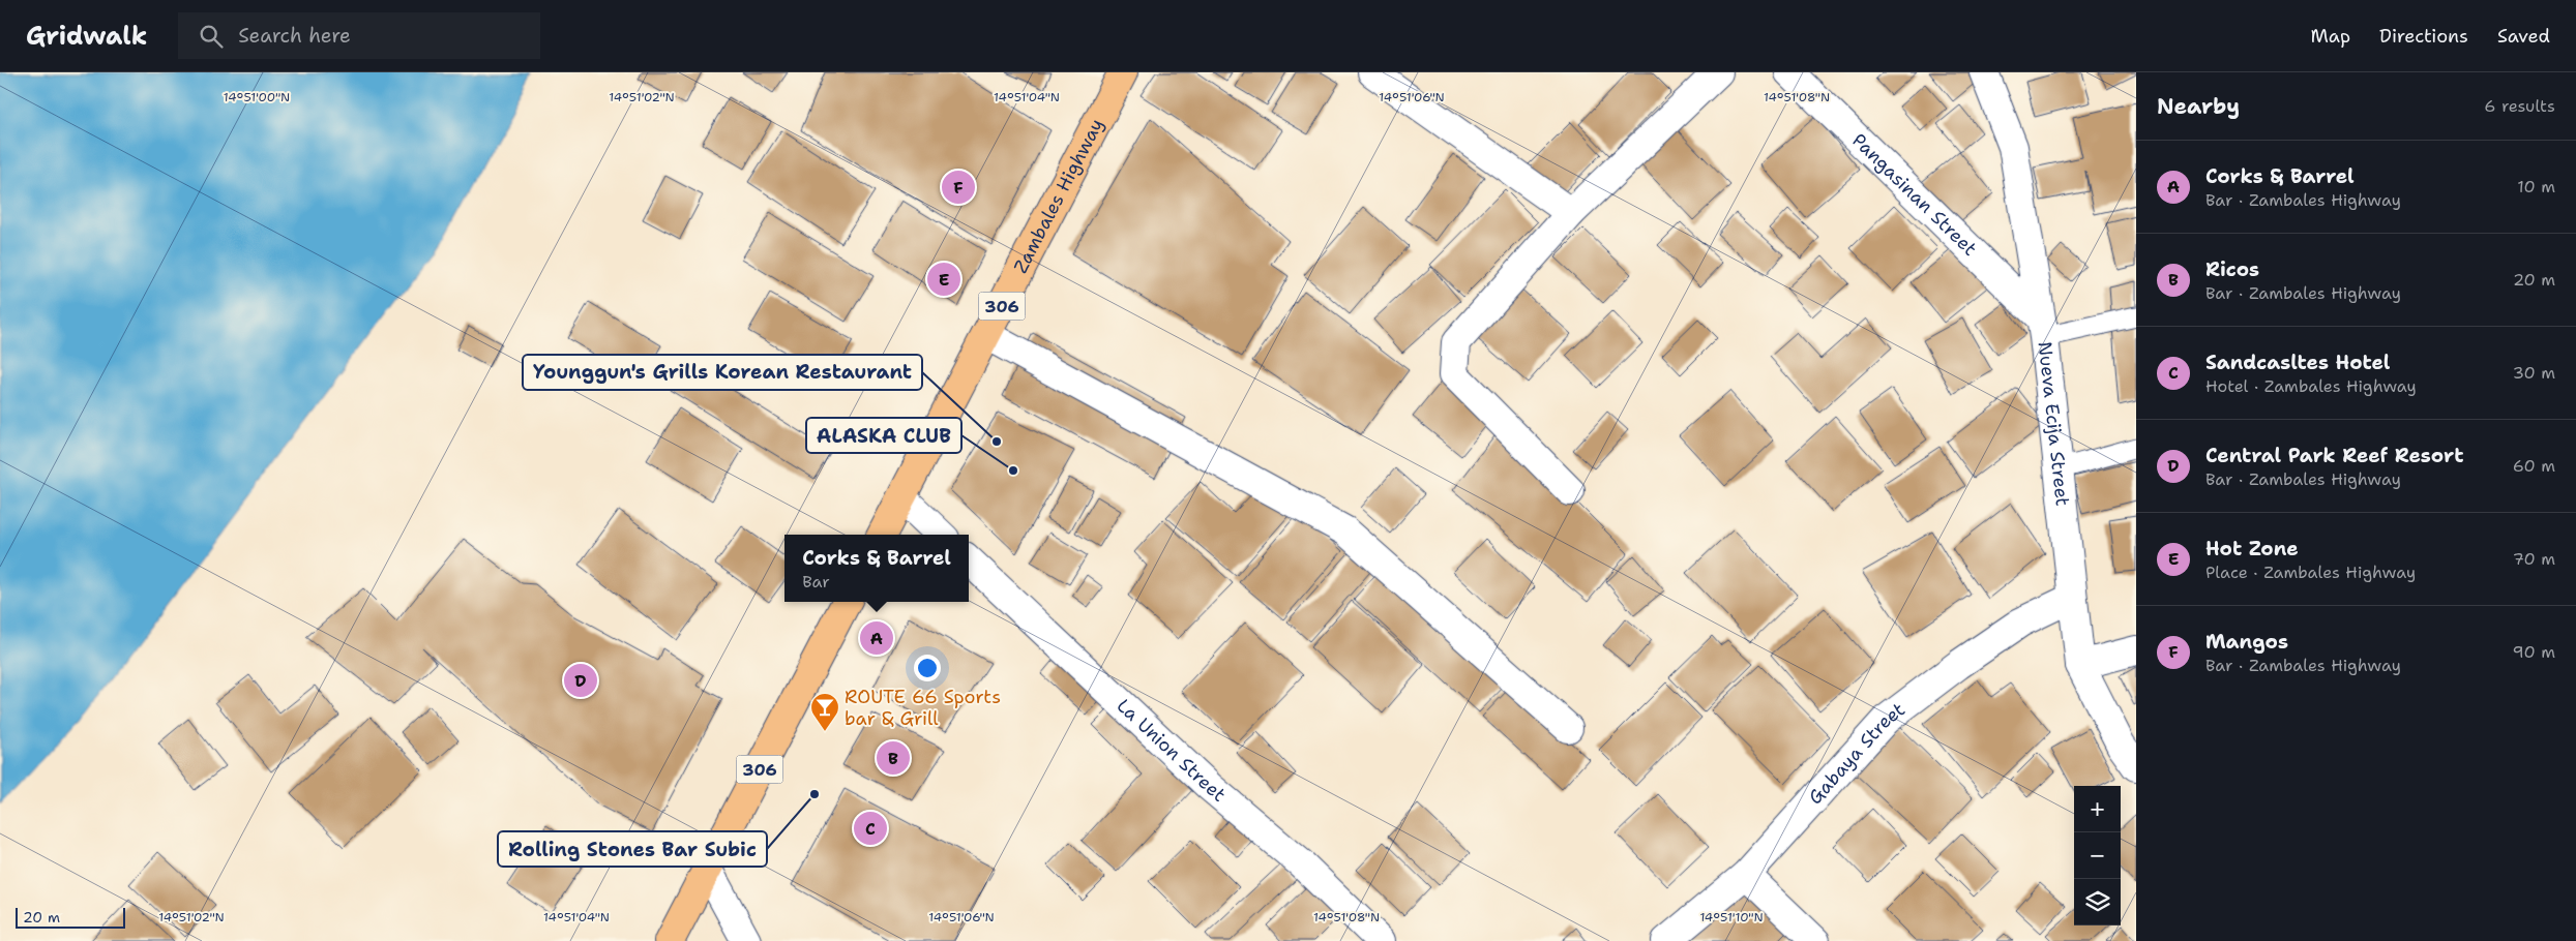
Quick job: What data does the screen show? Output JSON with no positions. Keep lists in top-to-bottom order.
{
  "streets": {
    "main road": ["Zambales Highway", "306"],
    "street": [
      "Pangasinan Street",
      "Nueva Ecija Street",
      "La Union Street",
      "Gabaya Street"
    ]
  },
  "crossings": [
    ["Pangasinan Street", "Nueva Ecija Street"],
    ["Nueva Ecija Street", "Gabaya Street"]
  ],
  "places": {
    "other": ["Younggun's Grills Korean Restaurant", "ALASKA CLUB", "Rolling Stones Bar Subic"],
    "bar": ["ROUTE 66 Sports bar & Grill"]
  },
  "scale_bar": "20 m",
  "page": {
    "header": "Gridwalk",
    "search": "Search here",
    "nav": ["Map", "Directions", "Saved"],
    "heading": ["Nearby", "6 results"],
    "list": [
      {
        "mark": "A",
        "name": "Corks & Barrel",
        "note": "Bar · Zambales Highway",
        "value": "10 m"
      },
      {
        "mark": "B",
        "name": "Ricos",
        "note": "Bar · Zambales Highway",
        "value": "20 m"
      },
      {
        "mark": "C",
        "name": "Sandcasltes Hotel",
        "note": "Hotel · Zambales Highway",
        "value": "30 m"
      },
      {
        "mark": "D",
        "name": "Central Park Reef Resort",
        "note": "Bar · Zambales Highway",
        "value": "60 m"
      },
      {
        "mark": "E",
        "name": "Hot Zone",
        "note": "Place · Zambales Highway",
        "value": "70 m"
      },
      {
        "mark": "F",
        "name": "Mangos",
        "note": "Bar · Zambales Highway",
        "value": "90 m"
      }
    ],
    "pins": [
      "F",
      "E",
      "A",
      "D",
      "B",
      "C"
    ],
    "popup": ["Corks & Barrel", "Bar"],
    "map_buttons": ["+", "−"],
    "scale": "20 m"
  },
  "coordinates": [
    "14°51'00\"N",
    "14°51'02\"N",
    "14°51'04\"N",
    "14°51'06\"N",
    "14°51'08\"N",
    "14°51'10\"N"
  ]
}
